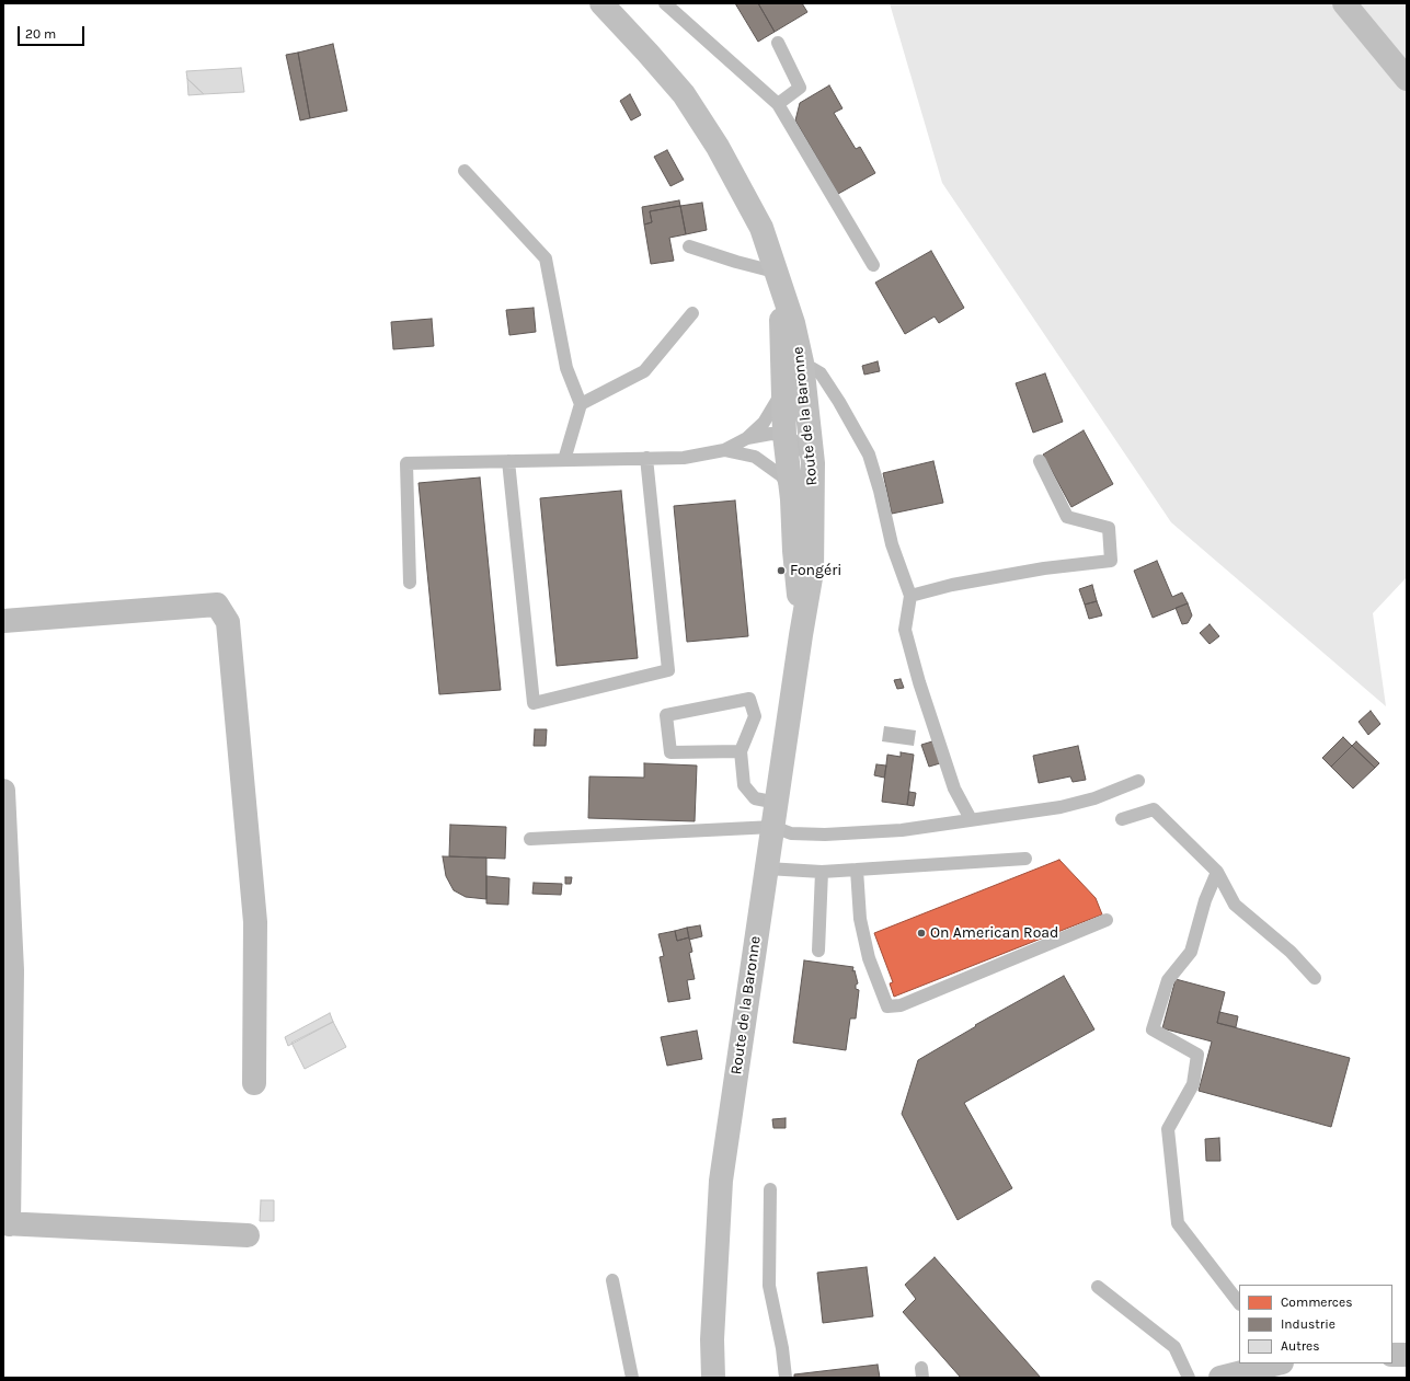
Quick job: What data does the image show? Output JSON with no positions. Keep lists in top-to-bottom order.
{
  "streets": {
    "main road": ["Route de la Baronne"]
  },
  "places": ["Fongéri", "On American Road"],
  "legend": ["Commerces", "Industrie", "Autres"],
  "scale_bar": "20 m"
}
